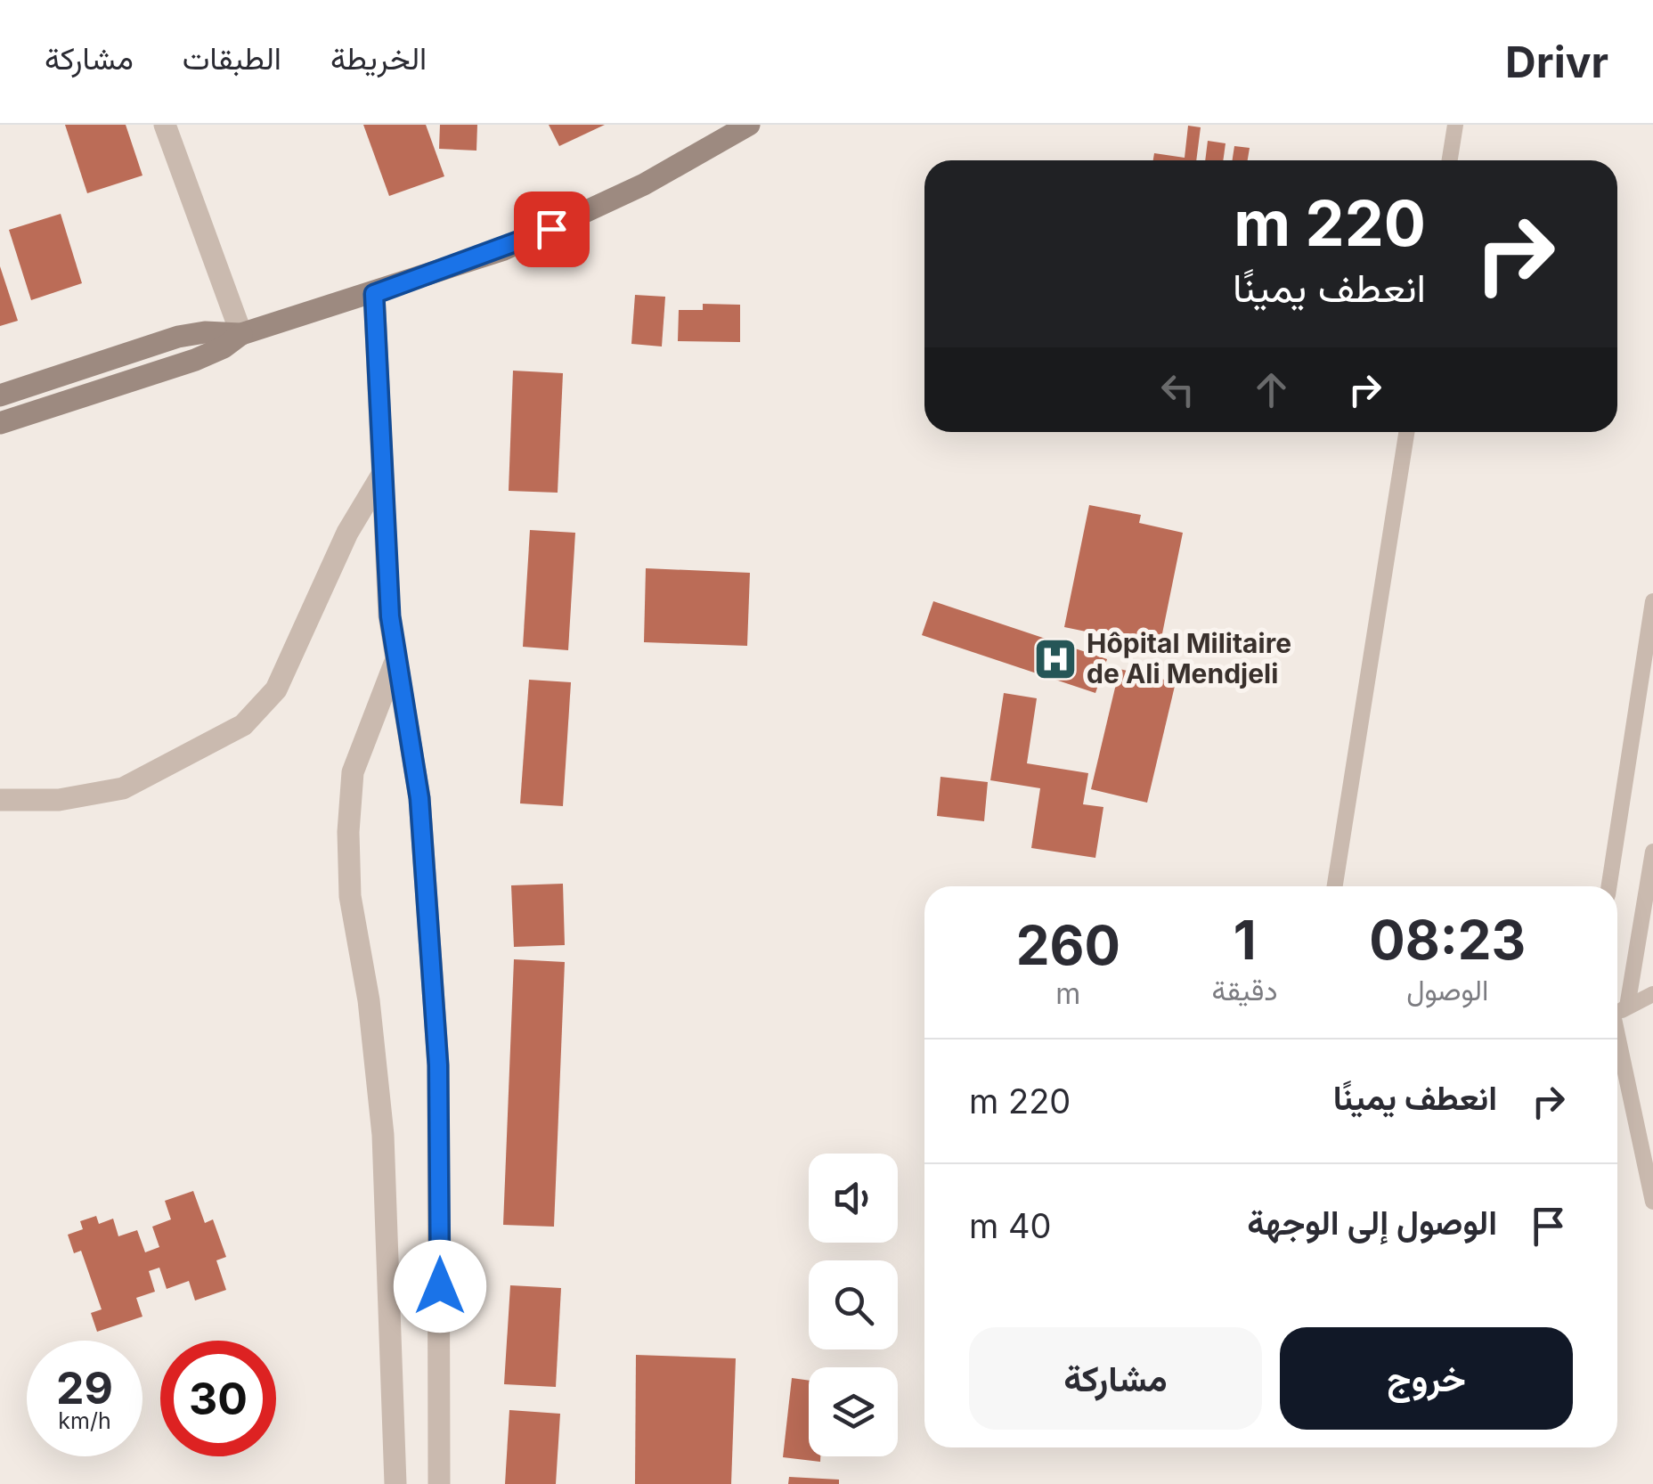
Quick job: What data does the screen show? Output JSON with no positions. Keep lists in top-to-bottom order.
{
  "places": {
    "hospital": ["Hôpital Militaire de Ali Mendjeli"]
  },
  "page": {
    "header": "Drivr",
    "nav": ["الخريطة", "الطبقات", "مشاركة"],
    "turn": ["220 m", "انعطف يمينًا"],
    "eta": [
      "08:23",
      "الوصول",
      "1",
      "دقيقة",
      "260",
      "m"
    ],
    "list": [
      {
        "name": "انعطف يمينًا",
        "value": "220 m"
      },
      {
        "name": "الوصول إلى الوجهة",
        "value": "40 m"
      }
    ],
    "buttons": ["خروج", "مشاركة"],
    "speed": "29 km/h",
    "limit": "30"
  }
}
